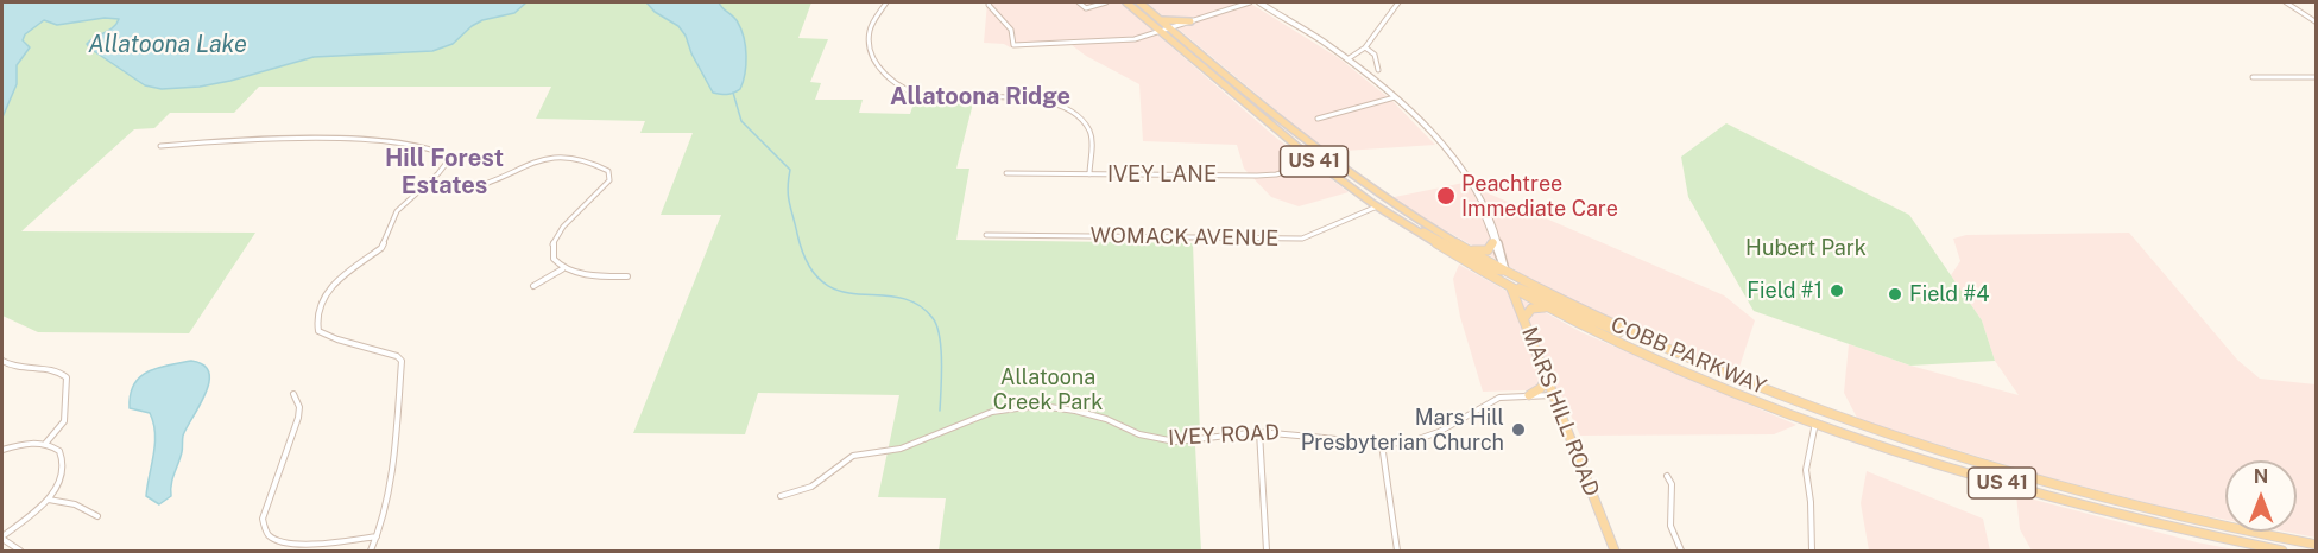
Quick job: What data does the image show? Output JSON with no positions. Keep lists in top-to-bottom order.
{
  "streets": {
    "main road": ["US 41", "COBB PARKWAY", "MARS HILL ROAD"],
    "street": ["IVEY LANE", "WOMACK AVENUE", "IVEY ROAD"]
  },
  "crossings": [
    ["IVEY LANE", "COBB PARKWAY"],
    ["WOMACK AVENUE", "COBB PARKWAY"],
    ["COBB PARKWAY", "MARS HILL ROAD"],
    ["MARS HILL ROAD", "IVEY ROAD"]
  ],
  "districts": ["Allatoona Ridge", "Hill Forest Estates"],
  "water": ["Allatoona Lake"],
  "parks": ["Hubert Park", "Allatoona Creek Park"],
  "places": [
    "Peachtree Immediate Care",
    "Field #1",
    "Field #4",
    "Mars Hill Presbyterian Church"
  ],
  "north": "top"
}
